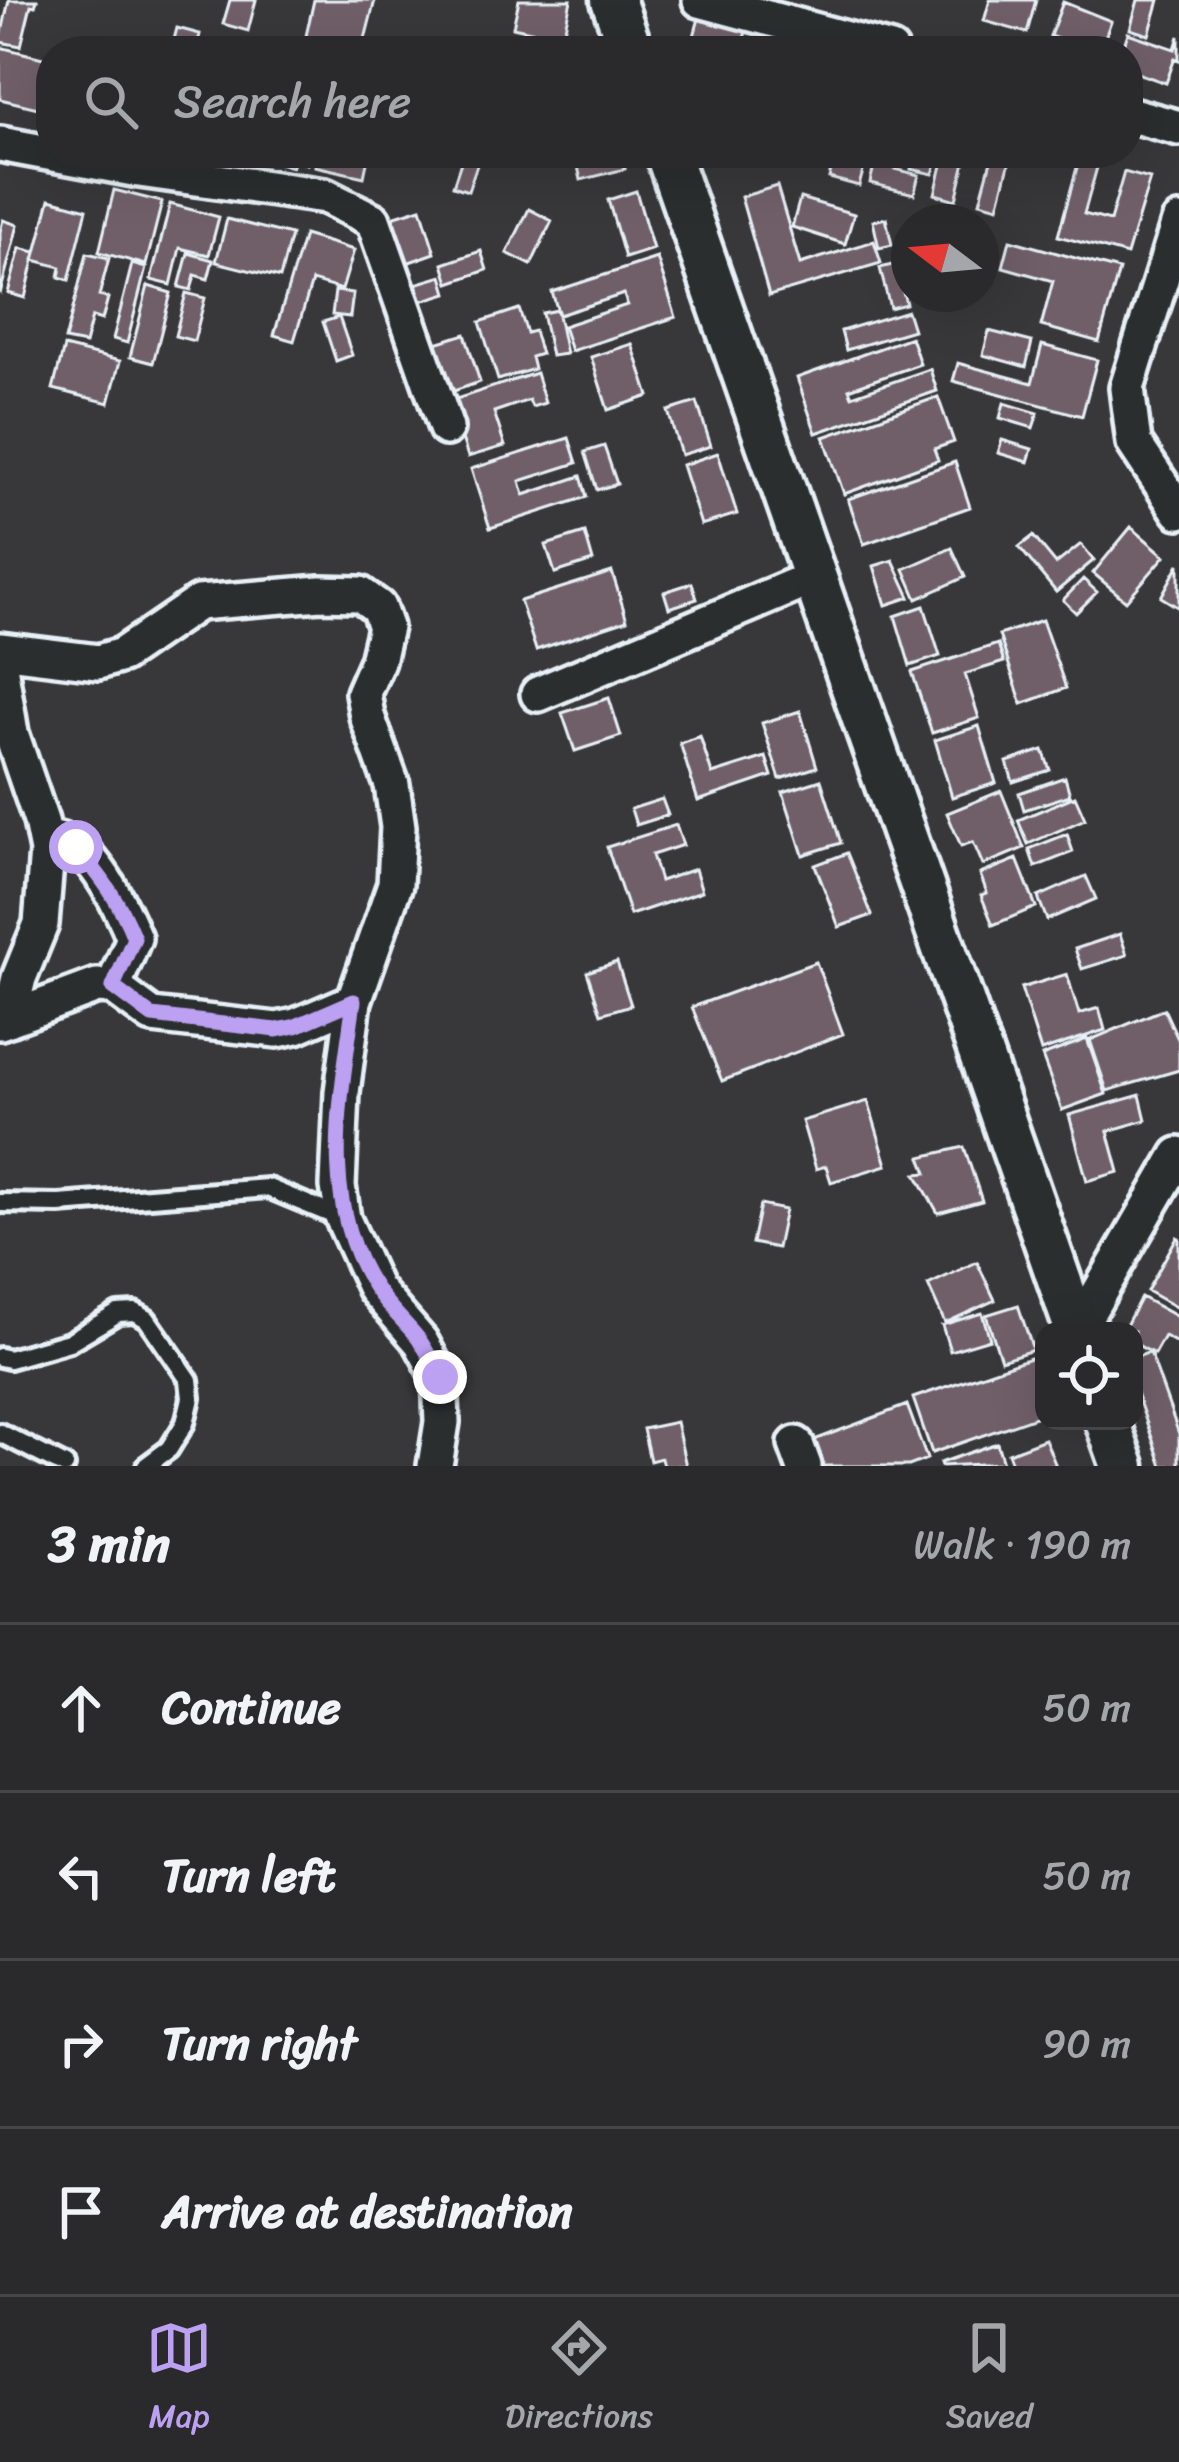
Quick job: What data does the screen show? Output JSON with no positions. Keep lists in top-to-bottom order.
{
  "north": "left",
  "page": {
    "search": "Search here",
    "heading": ["3 min", "Walk · 190 m"],
    "list": [
      ["Continue", "50 m"],
      ["Turn left", "50 m"],
      ["Turn right", "90 m"],
      "Arrive at destination"
    ],
    "nav": ["Map", "Directions", "Saved"]
  }
}
